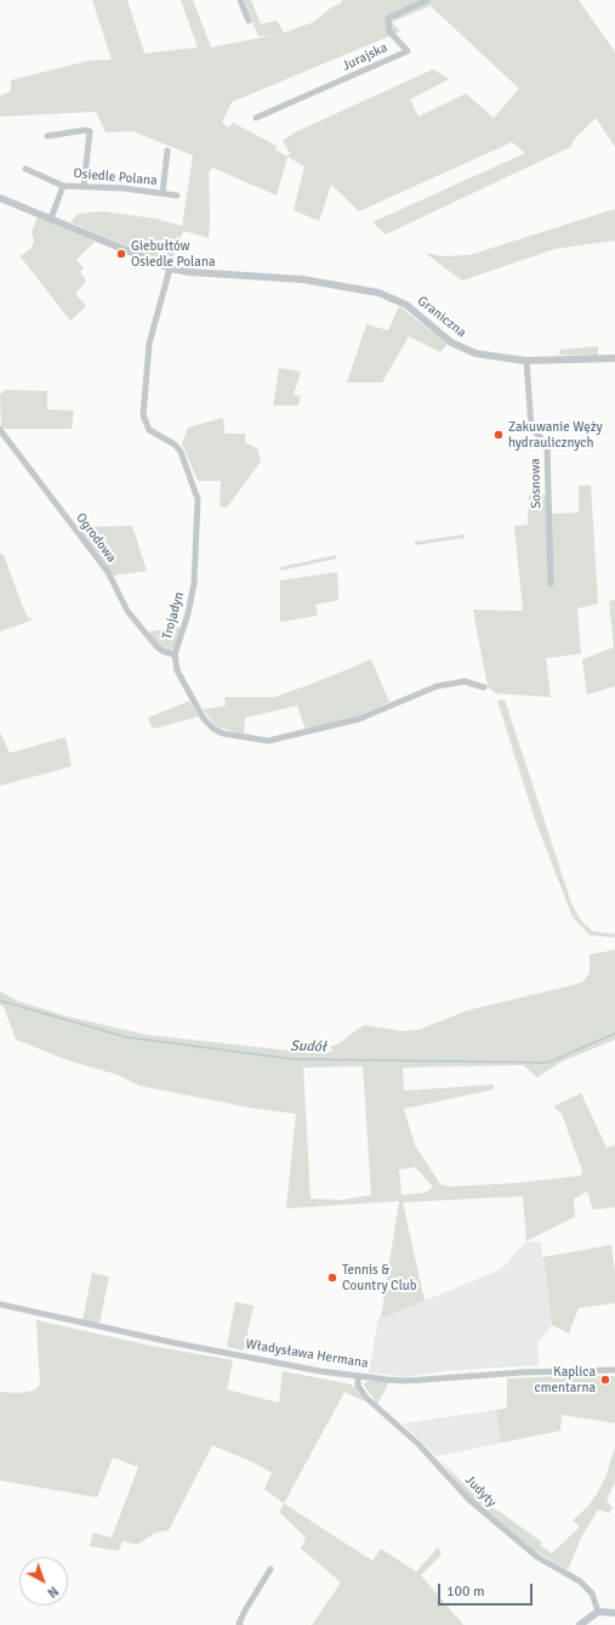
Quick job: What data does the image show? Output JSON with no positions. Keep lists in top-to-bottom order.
{
  "streets": {
    "street": [
      "Jurajska",
      "Osiedle Polana",
      "Graniczna",
      "Sosnowa",
      "Ogrodowa",
      "Trojadyn",
      "Władysława Hermana",
      "Judyty"
    ]
  },
  "crossings": [
    ["Graniczna", "Sosnowa"],
    ["Graniczna", "Trojadyn"],
    ["Ogrodowa", "Trojadyn"],
    ["Władysława Hermana", "Judyty"]
  ],
  "water": ["Sudół"],
  "places": [
    "Giebułtów Osiedle Polana",
    "Zakuwanie Węży hydraulicznych",
    "Tennis & Country Club",
    "Kaplica cmentarna"
  ],
  "scale_bar": "100 m",
  "north": "bottom right"
}
